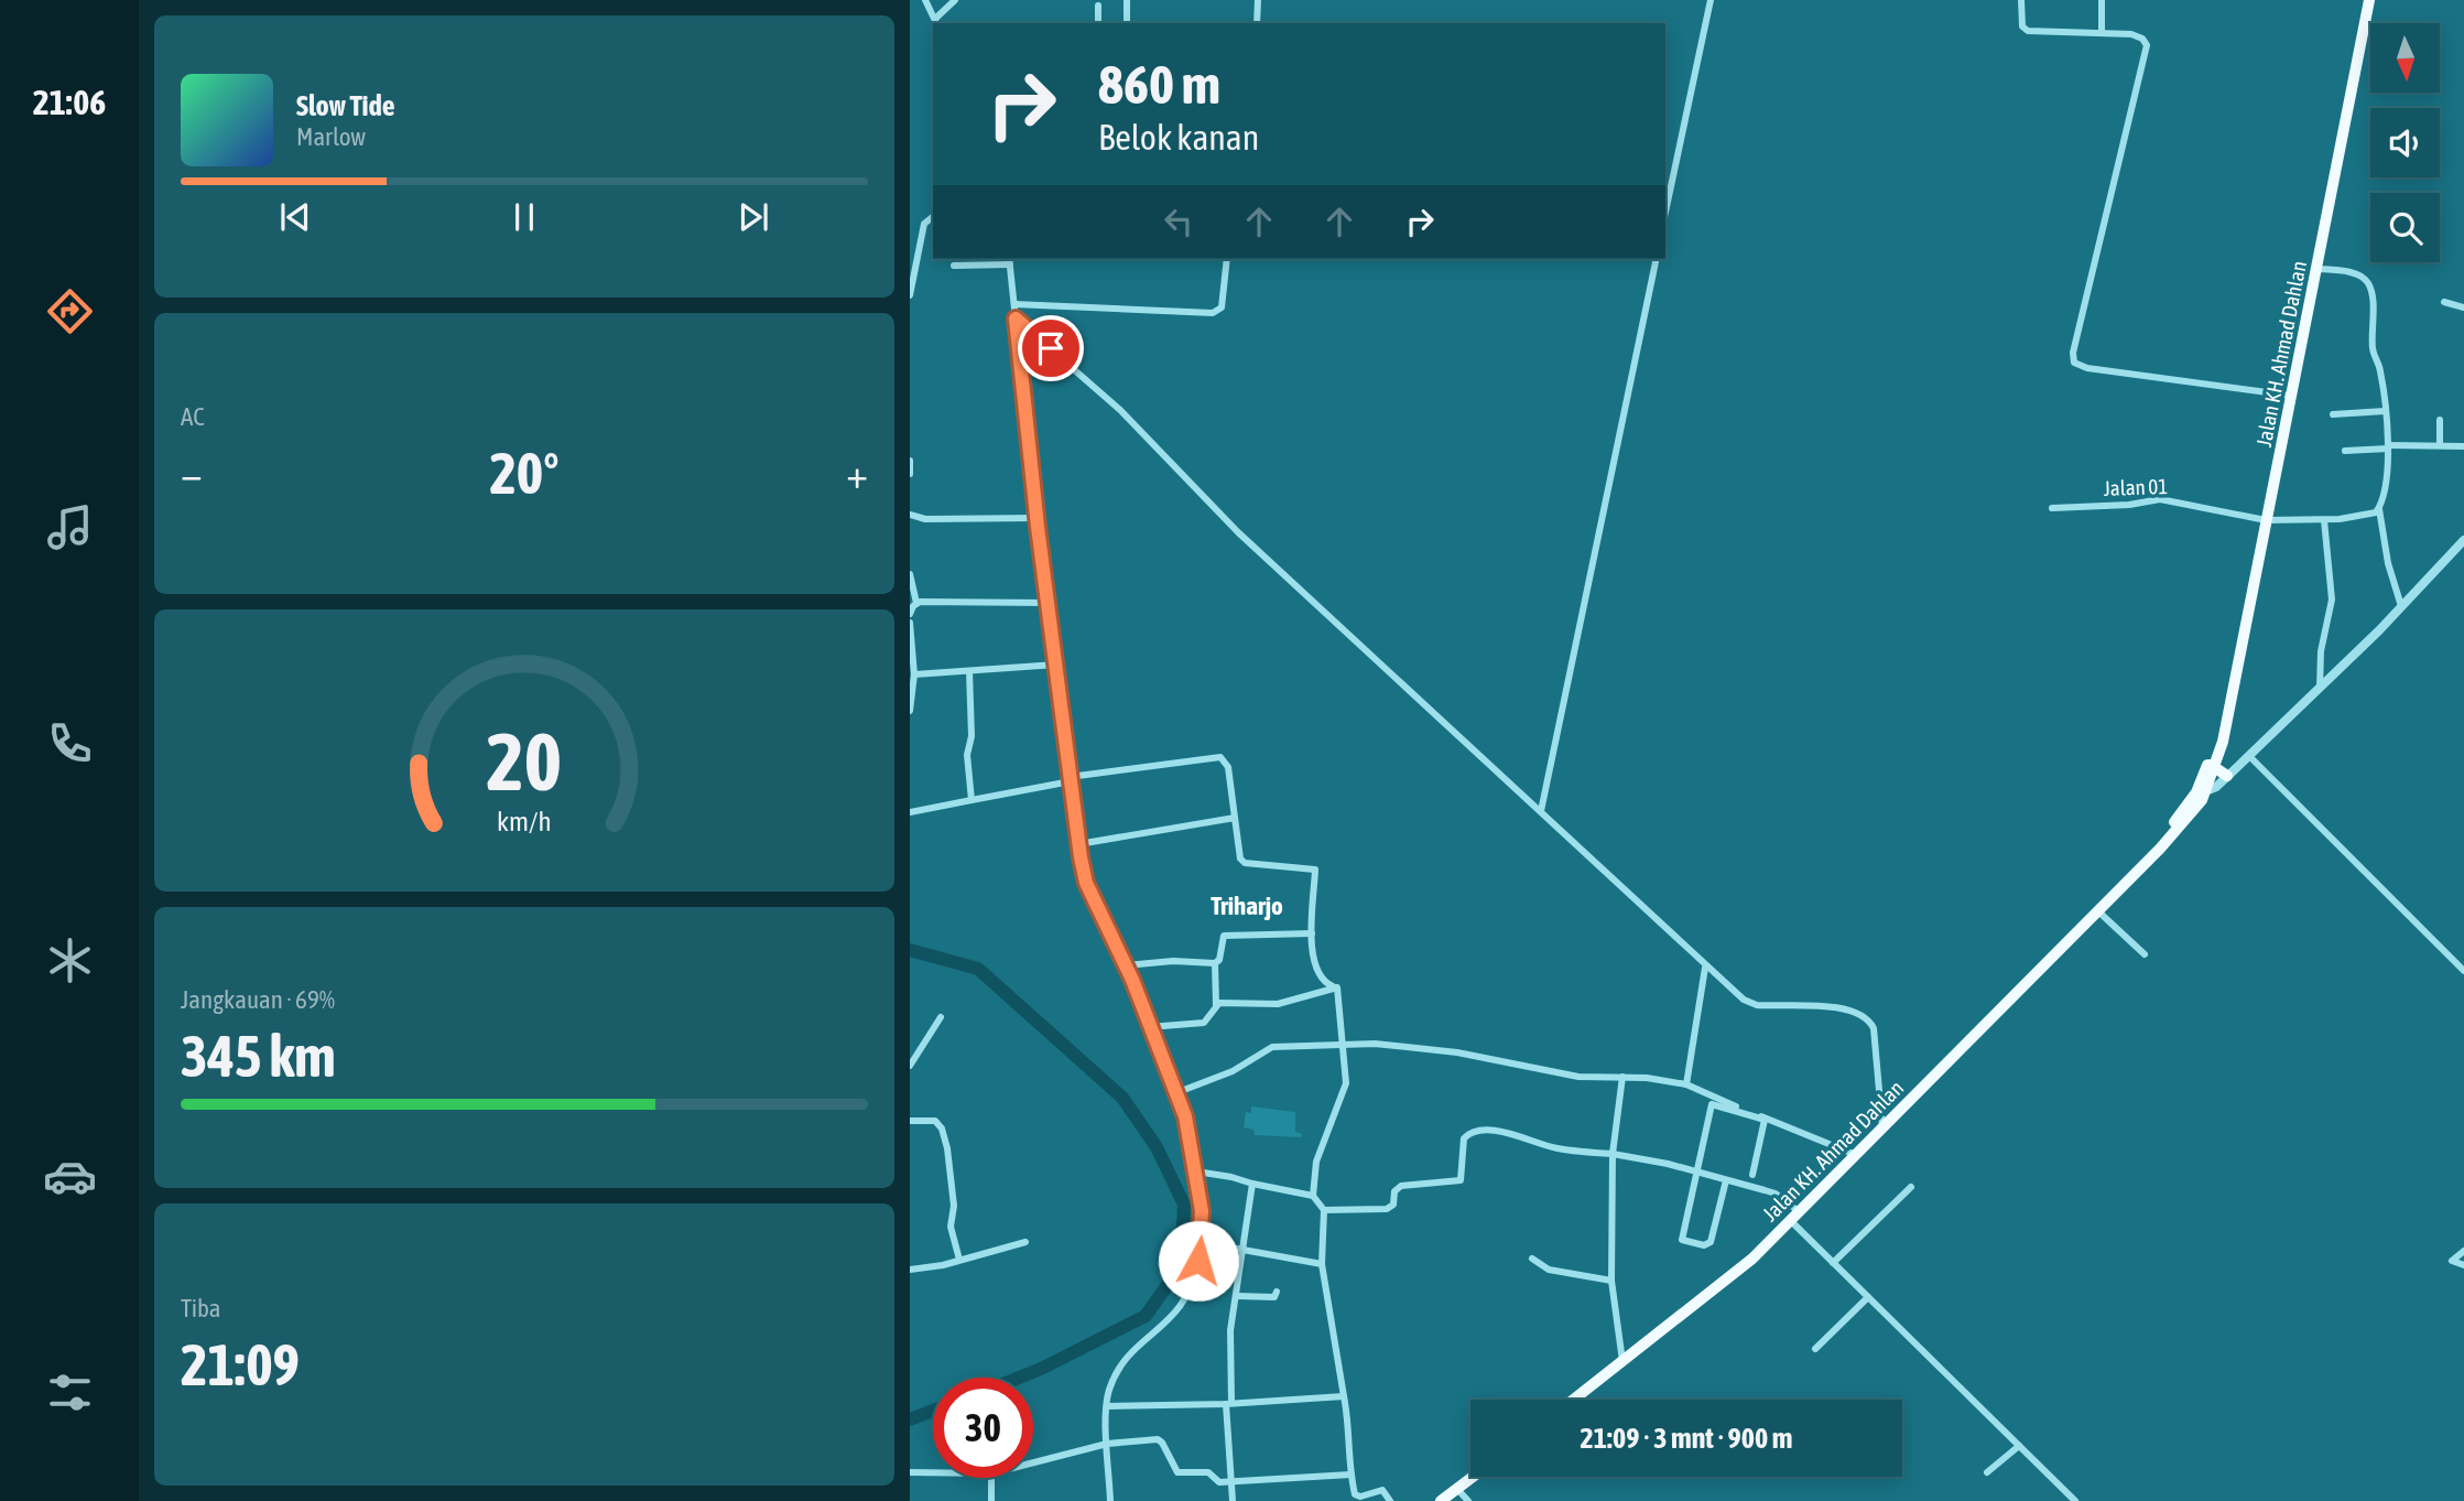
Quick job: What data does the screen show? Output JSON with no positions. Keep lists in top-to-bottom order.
{
  "streets": {
    "highway": ["Jalan KH. Ahmad Dahlan"],
    "street": ["Jalan 01"]
  },
  "crossings": [
    ["Jalan KH. Ahmad Dahlan", "Jalan 01"]
  ],
  "districts": ["Triharjo"],
  "north": "bottom",
  "page": {
    "tabs": "21:06",
    "turn": ["860 m", "Belok kanan"],
    "song": ["Slow Tide", "Marlow"],
    "tile": [
      "AC",
      ["Jangkauan · 69%", "345 km"],
      ["Tiba", "21:09"]
    ],
    "heat": ["−", "20°", "+"],
    "limit": "30",
    "trip": "21:09 · 3 mnt · 900 m",
    "gauge": ["20", "km/h"]
  }
}
